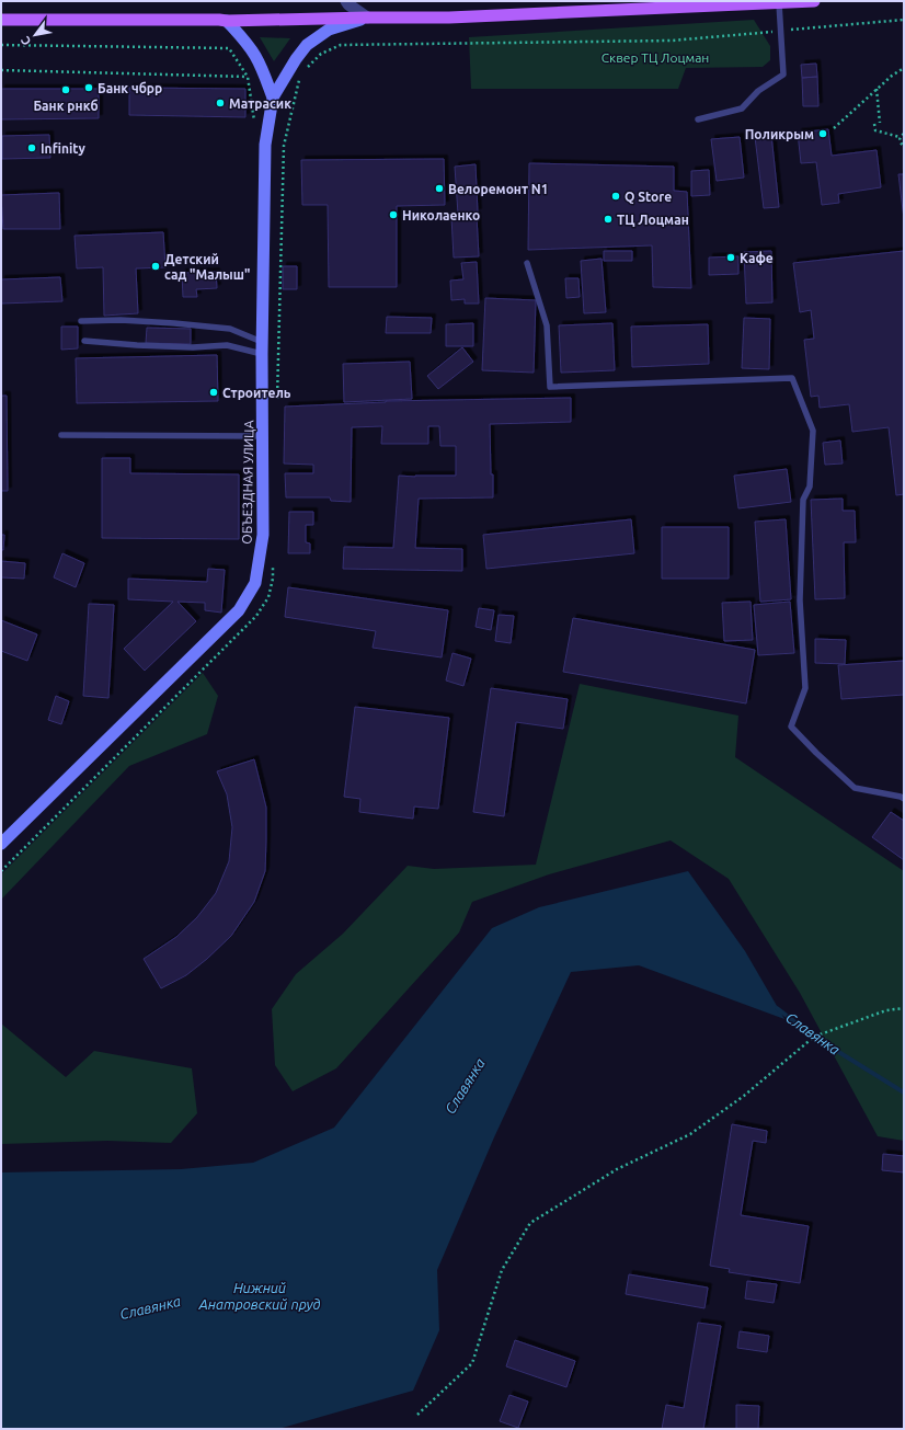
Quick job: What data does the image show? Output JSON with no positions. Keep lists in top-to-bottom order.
{
  "streets": {
    "main road": ["ОБЪЕЗДНАЯ УЛИЦА"]
  },
  "water": ["Славянка", "Нижний Анатровский пруд"],
  "parks": ["Сквер ТЦ Лоцман"],
  "places": [
    "Банк чбрр",
    "Банк рнкб",
    "Матрасик",
    "Поликрым",
    "Infinity",
    "Велоремонт N1",
    "Q Store",
    "Николаенко",
    "ТЦ Лоцман",
    "Кафе",
    "Детский сад \"Малыш\"",
    "Строитель"
  ],
  "north": "bottom left"
}
